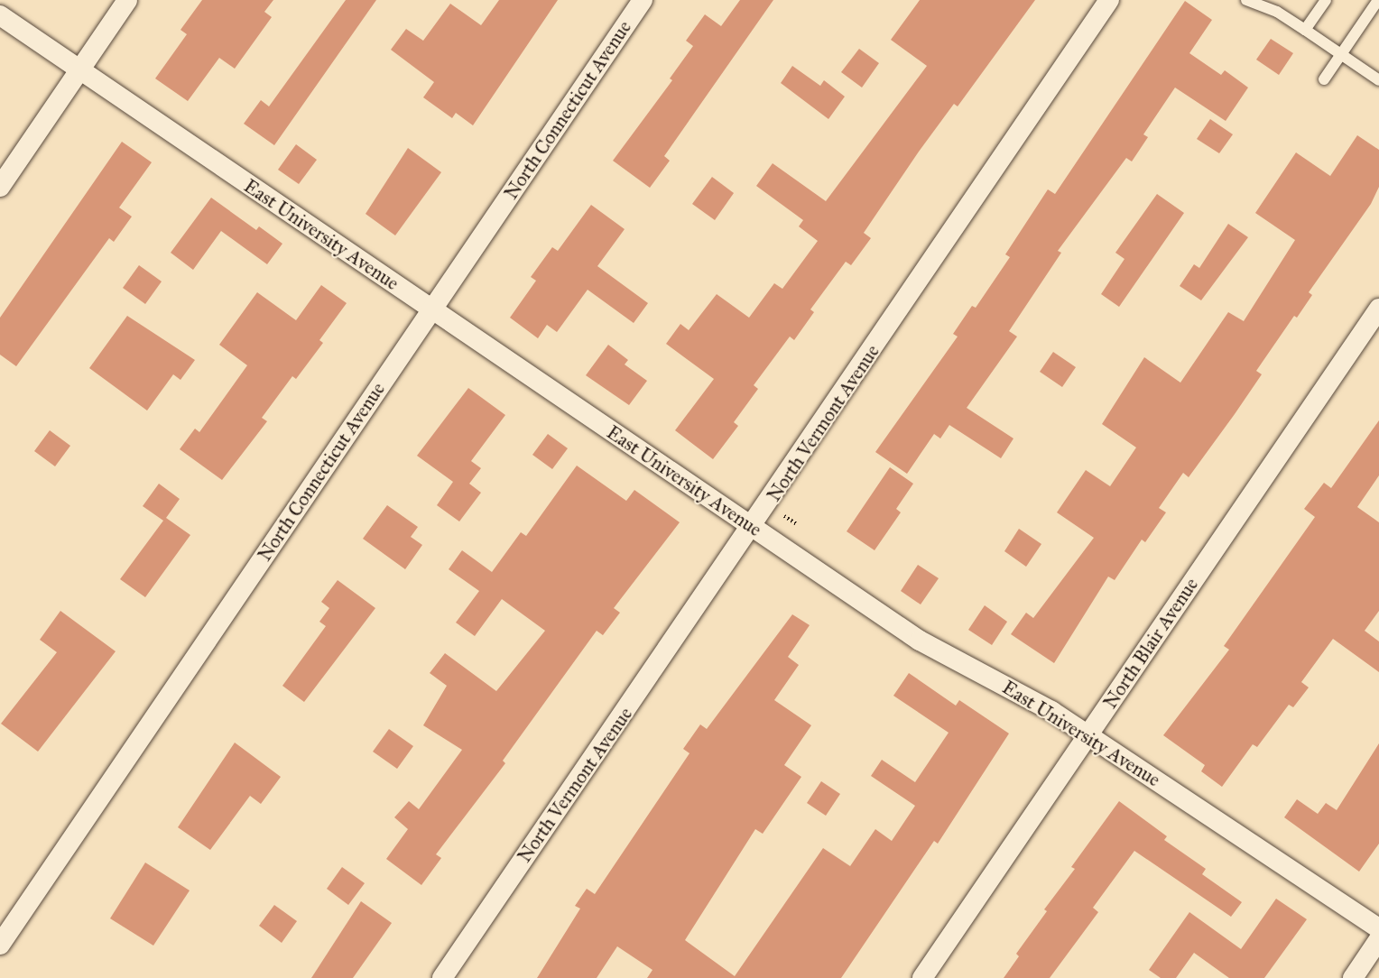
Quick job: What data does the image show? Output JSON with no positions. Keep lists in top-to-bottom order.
{
  "streets": {
    "street": [
      "North Connecticut Avenue",
      "East University Avenue",
      "North Vermont Avenue",
      "North Blair Avenue"
    ]
  },
  "crossings": [
    ["North Connecticut Avenue", "East University Avenue"],
    ["East University Avenue", "North Vermont Avenue"],
    ["East University Avenue", "North Blair Avenue"]
  ]
}
